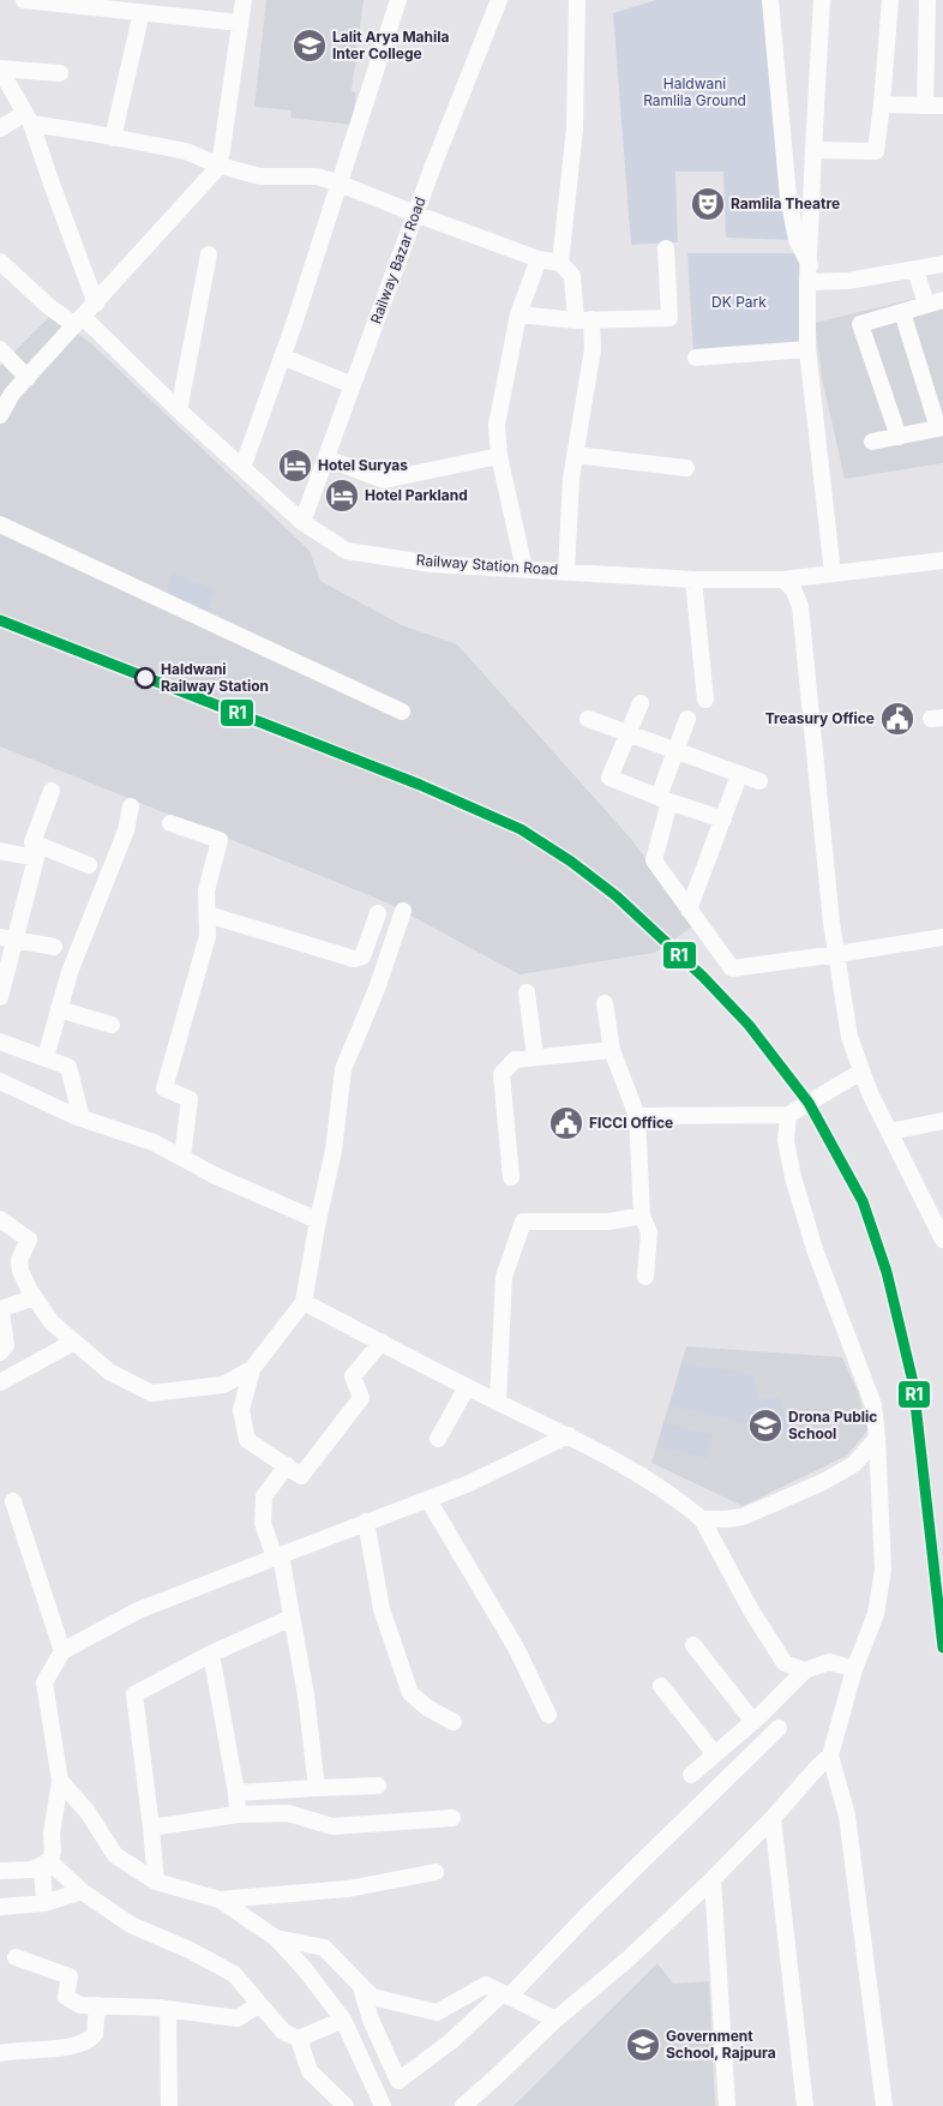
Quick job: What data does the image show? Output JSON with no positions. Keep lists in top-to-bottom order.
{
  "streets": {
    "street": ["Railway Bazar Road", "Railway Station Road"]
  },
  "crossings": [
    ["Railway Bazar Road", "Railway Station Road"]
  ],
  "parks": ["Haldwani Ramlila Ground", "DK Park"],
  "places": {
    "school or university": ["Lalit Arya Mahila Inter College", "Drona Public School", "Government School, Rajpura"],
    "theatre": ["Ramlila Theatre"],
    "hotel": ["Hotel Suryas", "Hotel Parkland"],
    "other": ["Haldwani Railway Station"],
    "public building": ["Treasury Office", "FICCI Office"]
  },
  "lines": ["transit line R1"]
}
